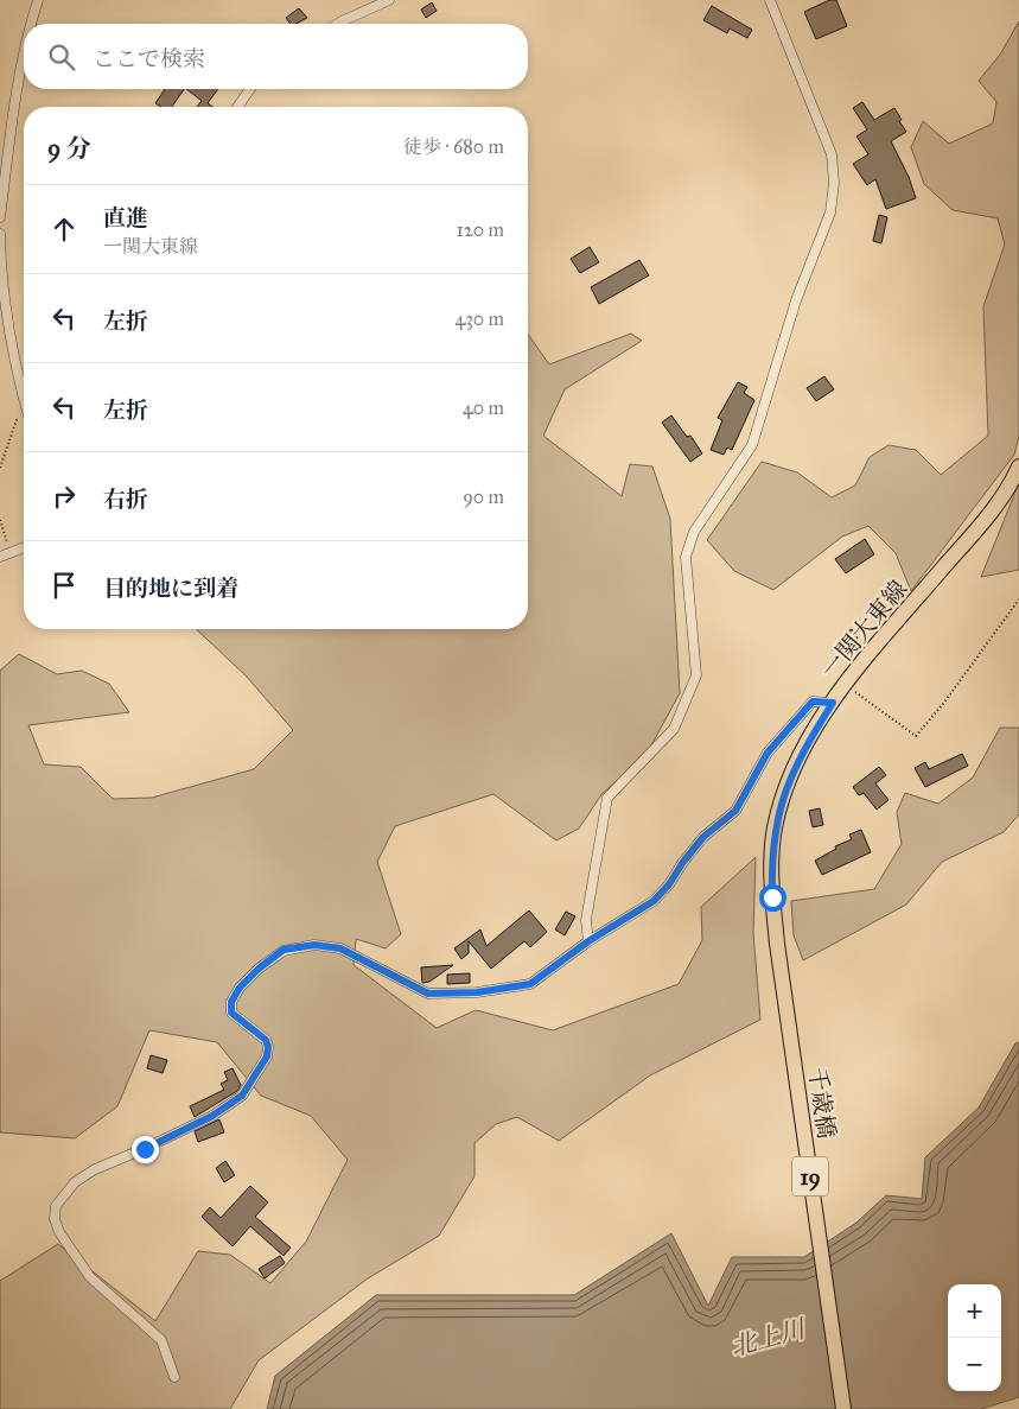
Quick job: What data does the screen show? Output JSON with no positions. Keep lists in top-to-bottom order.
{
  "streets": {
    "main road": ["一関大東線", "千歳橋", "19"]
  },
  "crossings": [
    ["一関大東線", "千歳橋"]
  ],
  "water": ["北上川"],
  "page": {
    "search": "ここで検索",
    "heading": ["9 分", "徒歩 · 680 m"],
    "list": [
      ["直進", "一関大東線", "120 m"],
      ["左折", "430 m"],
      ["左折", "40 m"],
      ["右折", "90 m"],
      "目的地に到着"
    ],
    "map_buttons": ["+", "−"]
  }
}
